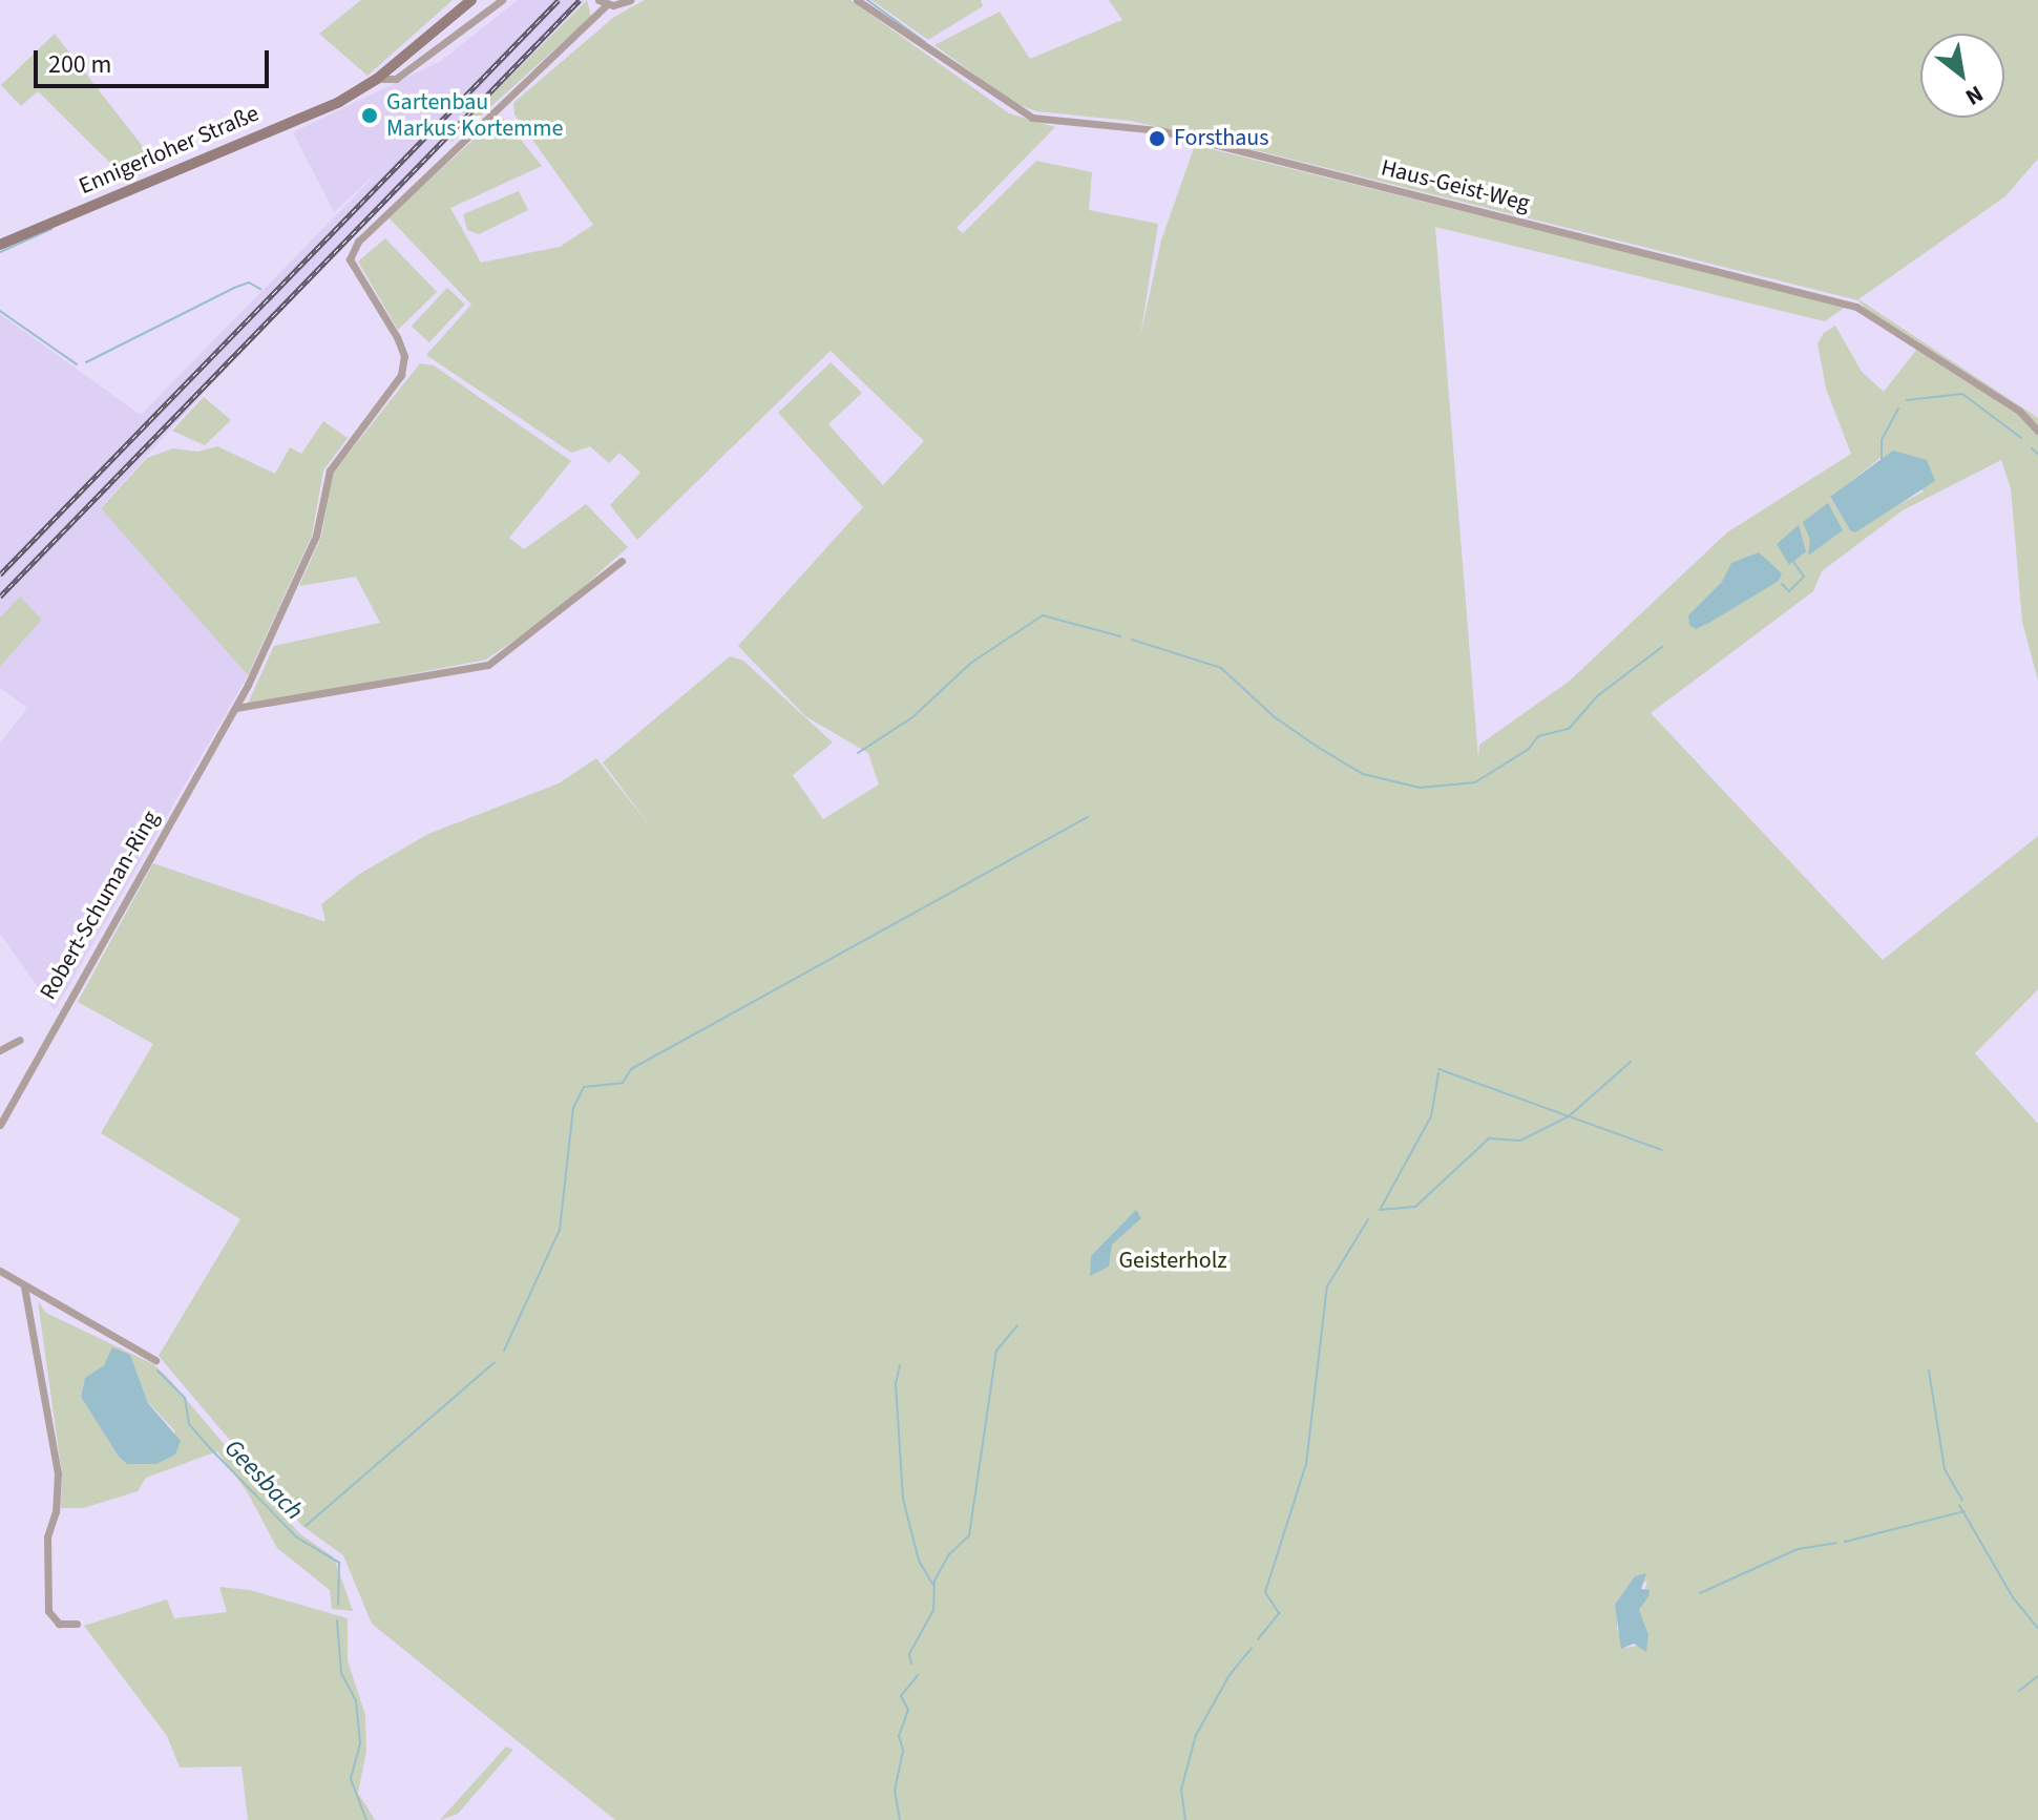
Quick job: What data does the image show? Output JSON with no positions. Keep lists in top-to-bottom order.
{
  "streets": {
    "main road": ["Ennigerloher Straße"],
    "street": ["Haus-Geist-Weg", "Robert-Schuman-Ring"]
  },
  "water": ["Geesbach"],
  "parks": ["Geisterholz"],
  "places": ["Gartenbau Markus Kortemme", "Forsthaus"],
  "scale_bar": "200 m",
  "north": "bottom right"
}
